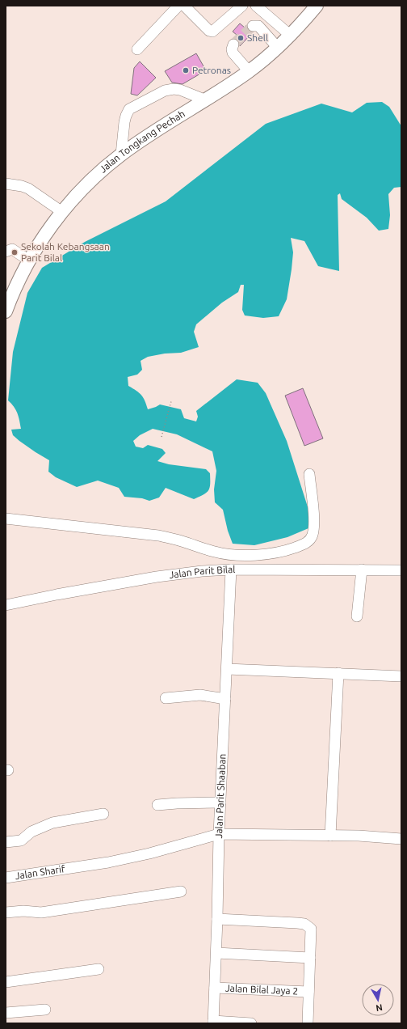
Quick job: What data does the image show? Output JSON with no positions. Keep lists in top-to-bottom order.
{
  "streets": {
    "main road": ["Jalan Tongkang Pechah"],
    "street": [
      "Jalan Parit Bilal",
      "Jalan Parit Shaaban",
      "Jalan Sharif",
      "Jalan Bilal Jaya 2"
    ]
  },
  "crossings": [
    ["Jalan Parit Bilal", "Jalan Parit Shaaban"],
    ["Jalan Parit Shaaban", "Jalan Sharif"],
    ["Jalan Parit Shaaban", "Jalan Bilal Jaya 2"]
  ],
  "places": ["Shell", "Petronas", "Sekolah Kebangsaan Parit Bilal"],
  "north": "bottom"
}
